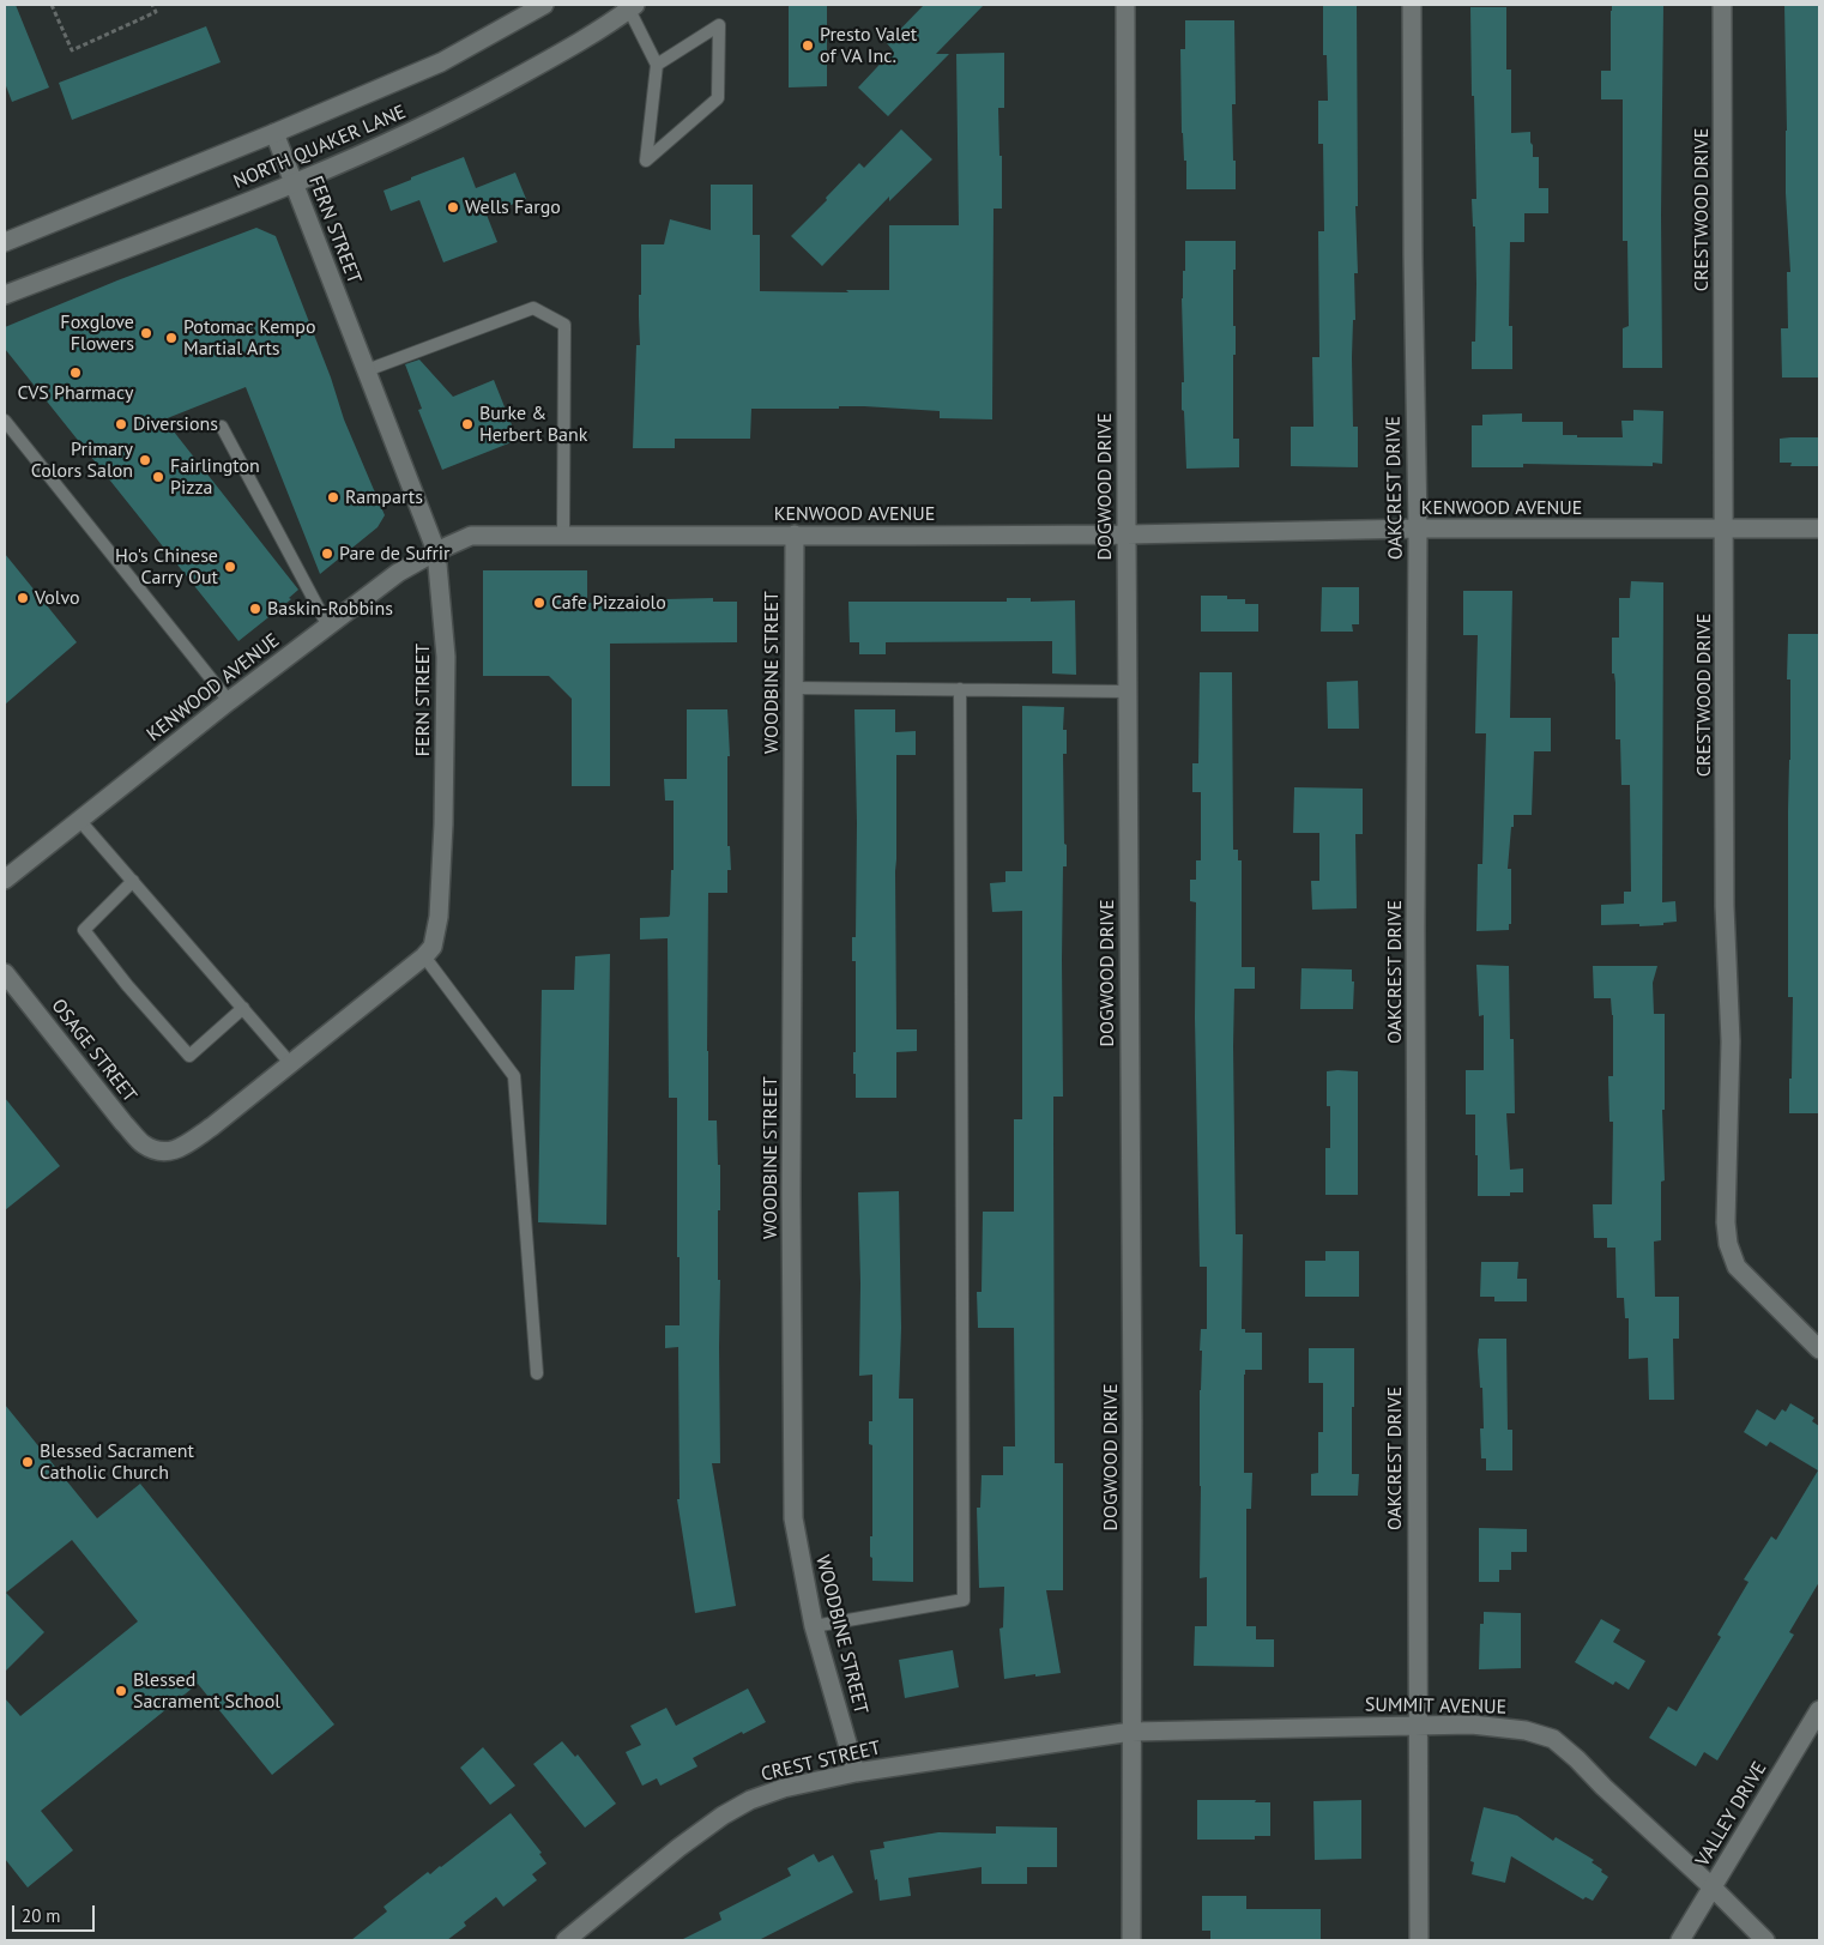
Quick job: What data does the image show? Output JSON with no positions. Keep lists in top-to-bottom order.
{
  "streets": {
    "street": [
      "NORTH QUAKER LANE",
      "CRESTWOOD DRIVE",
      "FERN STREET",
      "DOGWOOD DRIVE",
      "OAKCREST DRIVE",
      "KENWOOD AVENUE",
      "WOODBINE STREET",
      "OSAGE STREET",
      "SUMMIT AVENUE",
      "CREST STREET",
      "VALLEY DRIVE"
    ]
  },
  "crossings": [
    ["NORTH QUAKER LANE", "FERN STREET"],
    ["CRESTWOOD DRIVE", "KENWOOD AVENUE"],
    ["FERN STREET", "KENWOOD AVENUE"],
    ["FERN STREET", "OSAGE STREET"],
    ["DOGWOOD DRIVE", "KENWOOD AVENUE"],
    ["DOGWOOD DRIVE", "SUMMIT AVENUE"],
    ["DOGWOOD DRIVE", "CREST STREET"],
    ["OAKCREST DRIVE", "KENWOOD AVENUE"],
    ["OAKCREST DRIVE", "SUMMIT AVENUE"],
    ["KENWOOD AVENUE", "WOODBINE STREET"],
    ["WOODBINE STREET", "CREST STREET"],
    ["SUMMIT AVENUE", "CREST STREET"],
    ["SUMMIT AVENUE", "VALLEY DRIVE"]
  ],
  "places": [
    "Presto Valet of VA Inc.",
    "Wells Fargo",
    "Foxglove Flowers",
    "Potomac Kempo Martial Arts",
    "CVS Pharmacy",
    "Diversions",
    "Burke & Herbert Bank",
    "Primary Colors Salon",
    "Fairlington Pizza",
    "Ramparts",
    "Pare de Sufrir",
    "Ho's Chinese Carry Out",
    "Volvo",
    "Cafe Pizzaiolo",
    "Baskin-Robbins",
    "Blessed Sacrament Catholic Church",
    "Blessed Sacrament School"
  ],
  "scale_bar": "20 m"
}
